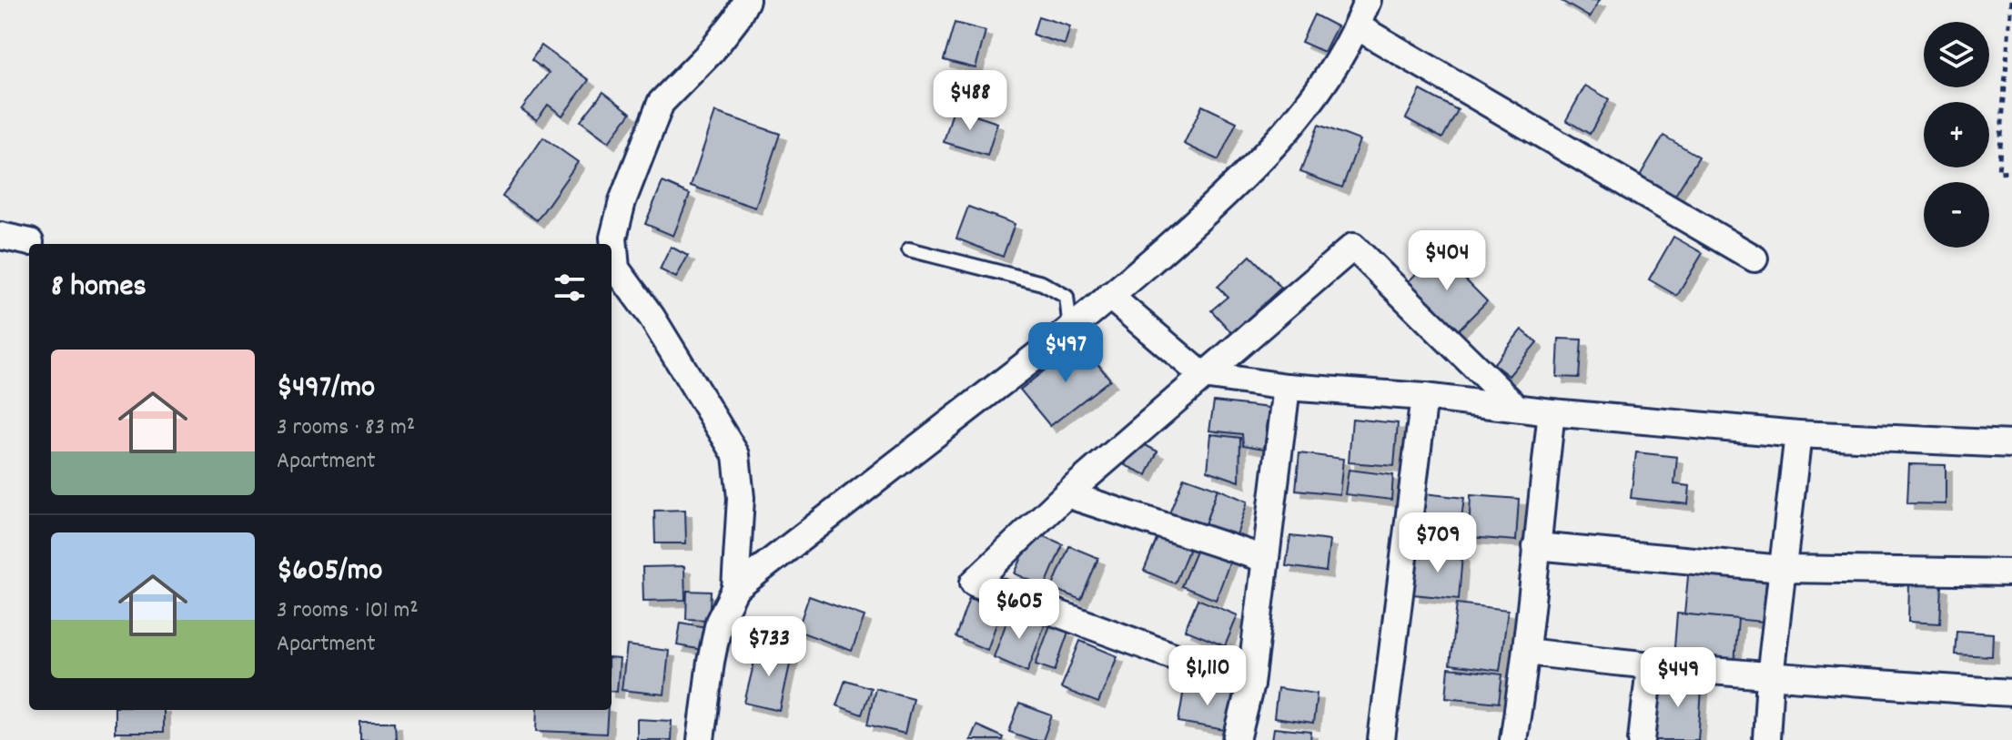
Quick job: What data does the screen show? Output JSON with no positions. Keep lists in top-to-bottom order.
{
  "page": {
    "map_buttons": ["+", "−"],
    "price": [
      "$488",
      "$404",
      "$497",
      "$709",
      "$605",
      "$733",
      "$1,110",
      "$449"
    ],
    "heading": "8 homes",
    "list": [
      {
        "name": "$497/mo",
        "note": "3 rooms · 83 m² · Apartment"
      },
      {
        "name": "$605/mo",
        "note": "3 rooms · 101 m² · Apartment"
      }
    ]
  }
}
